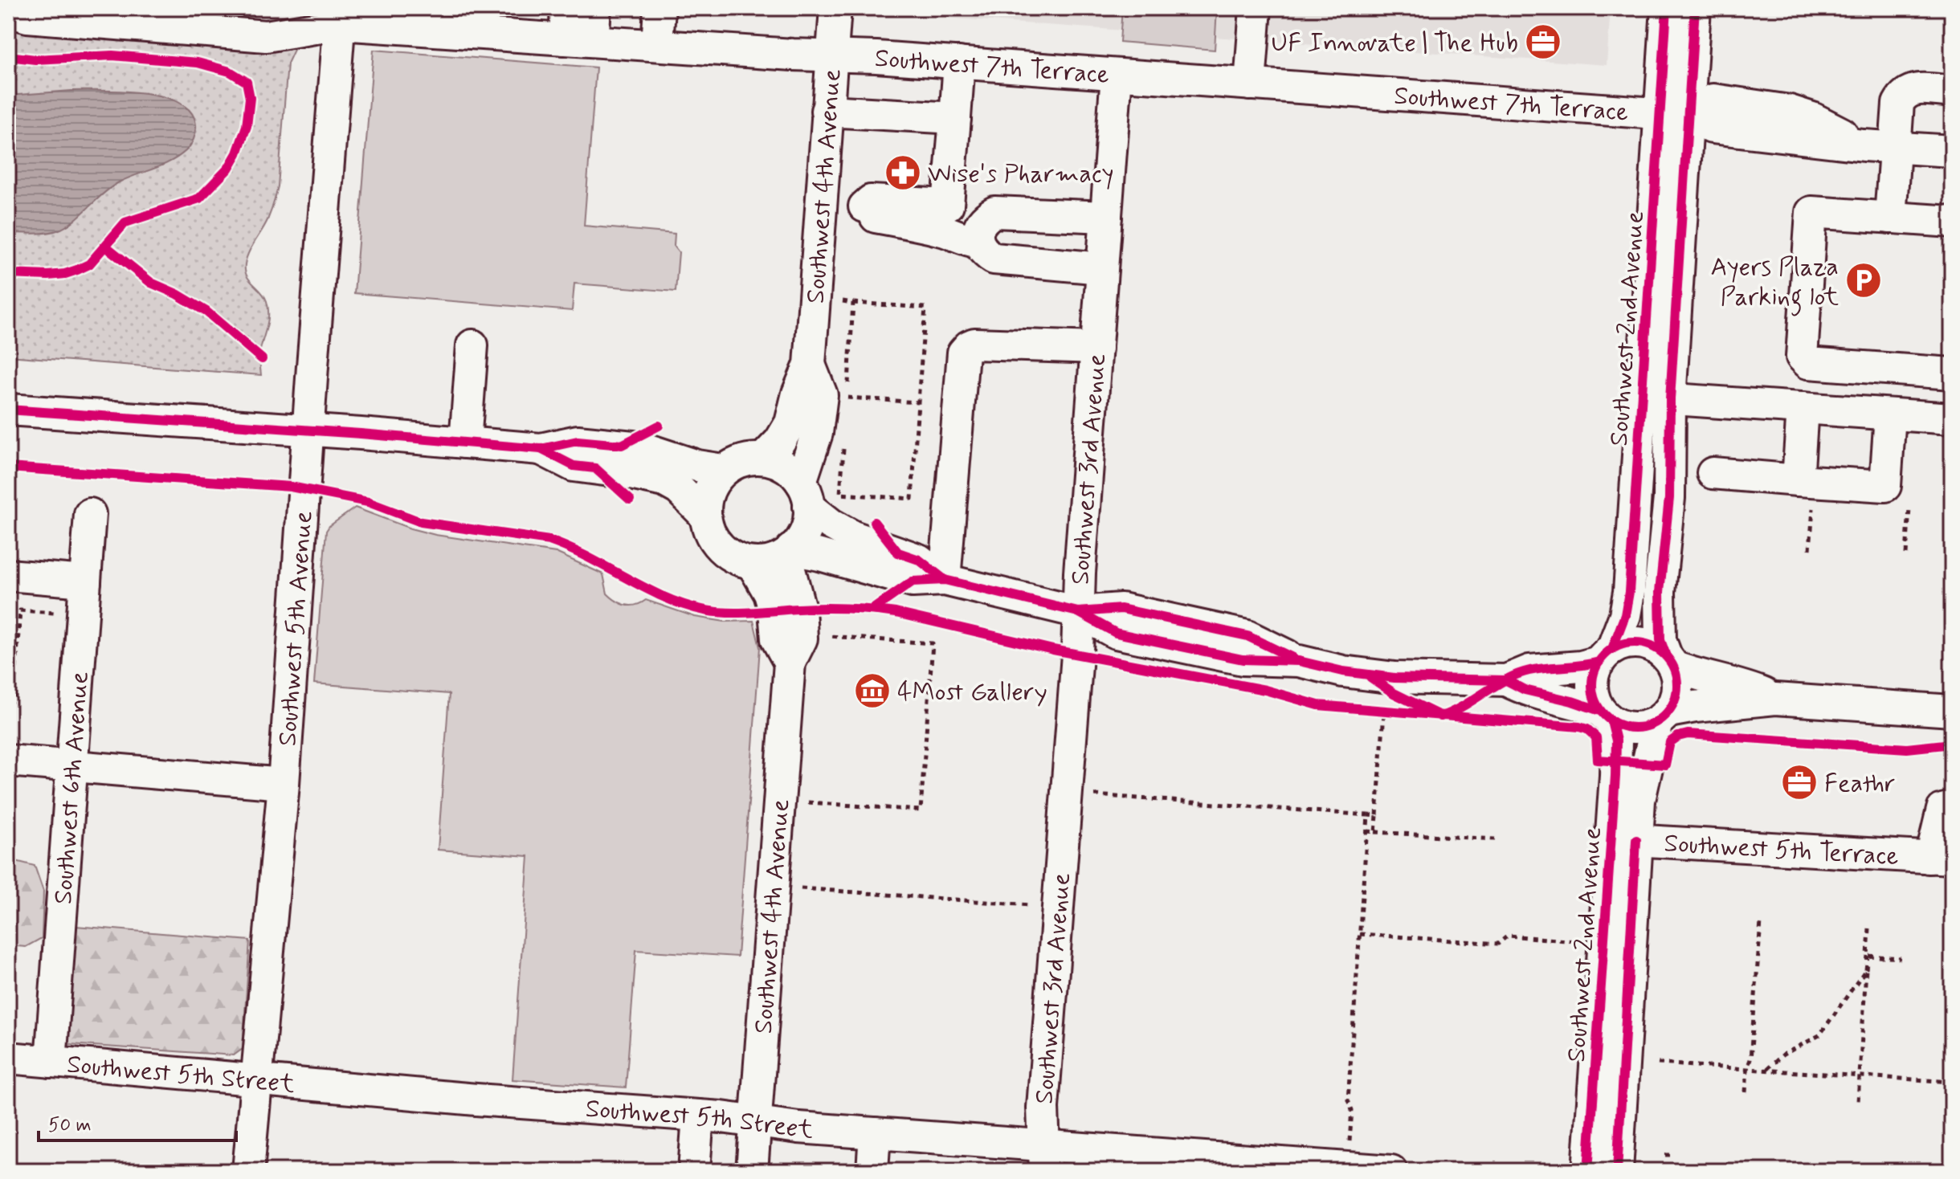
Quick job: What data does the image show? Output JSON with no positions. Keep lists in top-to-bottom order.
{
  "streets": {
    "street": [
      "Southwest 7th Terrace",
      "Southwest 4th Avenue",
      "Southwest 2nd Avenue",
      "Southwest 3rd Avenue",
      "Southwest 5th Avenue",
      "Southwest 6th Avenue",
      "Southwest 5th Terrace",
      "Southwest 5th Street"
    ]
  },
  "crossings": [
    ["Southwest 7th Terrace", "Southwest 4th Avenue"],
    ["Southwest 7th Terrace", "Southwest 2nd Avenue"],
    ["Southwest 7th Terrace", "Southwest 3rd Avenue"],
    ["Southwest 7th Terrace", "Southwest 5th Avenue"],
    ["Southwest 4th Avenue", "Southwest 5th Street"],
    ["Southwest 2nd Avenue", "Southwest 5th Terrace"],
    ["Southwest 3rd Avenue", "Southwest 5th Street"],
    ["Southwest 5th Avenue", "Southwest 5th Street"],
    ["Southwest 6th Avenue", "Southwest 5th Street"]
  ],
  "places": {
    "office": ["UF Innovate | The Hub", "Feathr"],
    "pharmacy": ["Wise's Pharmacy"],
    "parking": ["Ayers Plaza Parking lot"],
    "museum": ["4Most Gallery"]
  },
  "scale_bar": "50 m"
}
